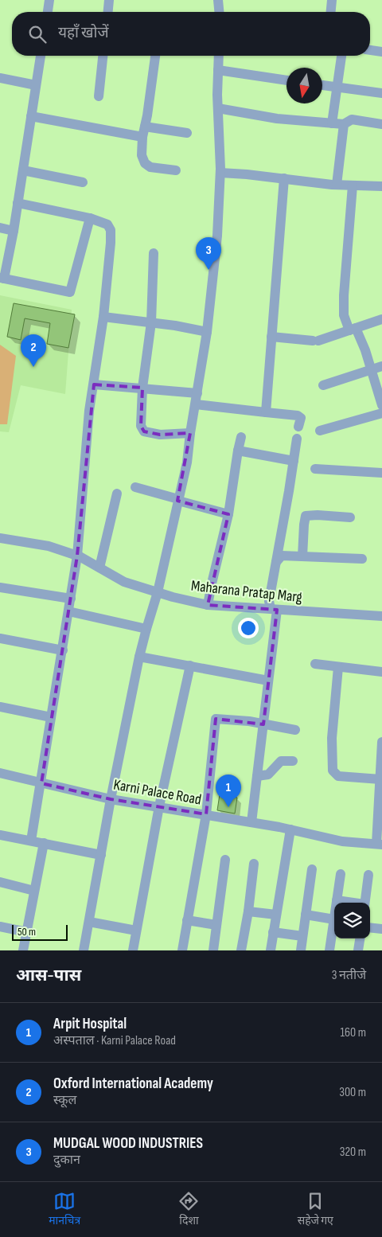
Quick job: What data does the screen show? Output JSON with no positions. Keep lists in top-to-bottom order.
{
  "streets": {
    "street": ["Maharana Pratap Marg", "Karni Palace Road"]
  },
  "scale_bar": "50 m",
  "north": "bottom",
  "page": {
    "search": "यहाँ खोजें",
    "pins": ["3", "2", "1"],
    "scale": "50 m",
    "heading": ["आस-पास", "3 नतीजे"],
    "list": [
      {
        "mark": "1",
        "name": "Arpit Hospital",
        "note": "अस्पताल · Karni Palace Road",
        "value": "160 m"
      },
      {
        "mark": "2",
        "name": "Oxford International Academy",
        "note": "स्कूल",
        "value": "300 m"
      },
      {
        "mark": "3",
        "name": "MUDGAL WOOD INDUSTRIES",
        "note": "दुकान",
        "value": "320 m"
      }
    ],
    "nav": ["मानचित्र", "दिशा", "सहेजे गए"]
  }
}
